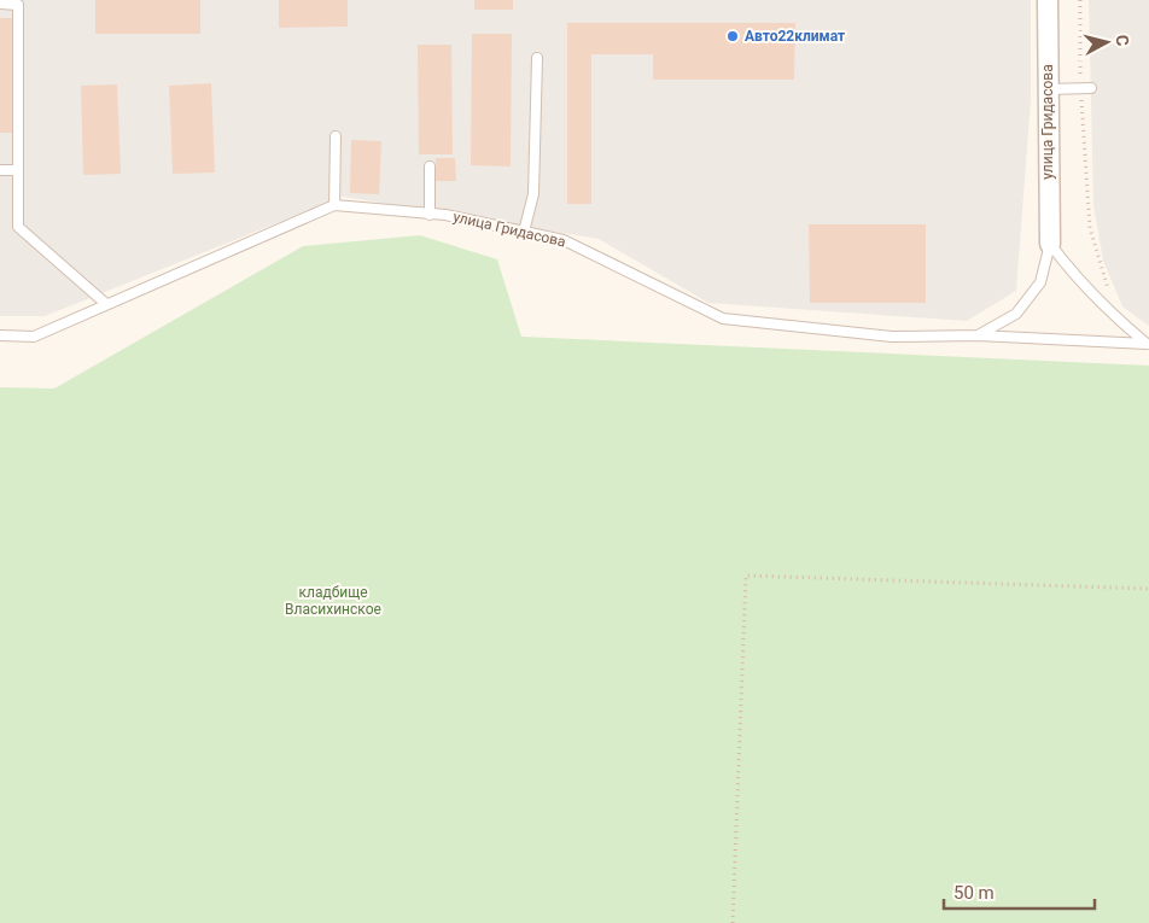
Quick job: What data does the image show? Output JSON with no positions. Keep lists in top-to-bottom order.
{
  "streets": {
    "street": ["улица Гридасова"]
  },
  "parks": ["кладбище Власихинское"],
  "places": ["Авто22климат"],
  "scale_bar": "50 m",
  "north": "right"
}
